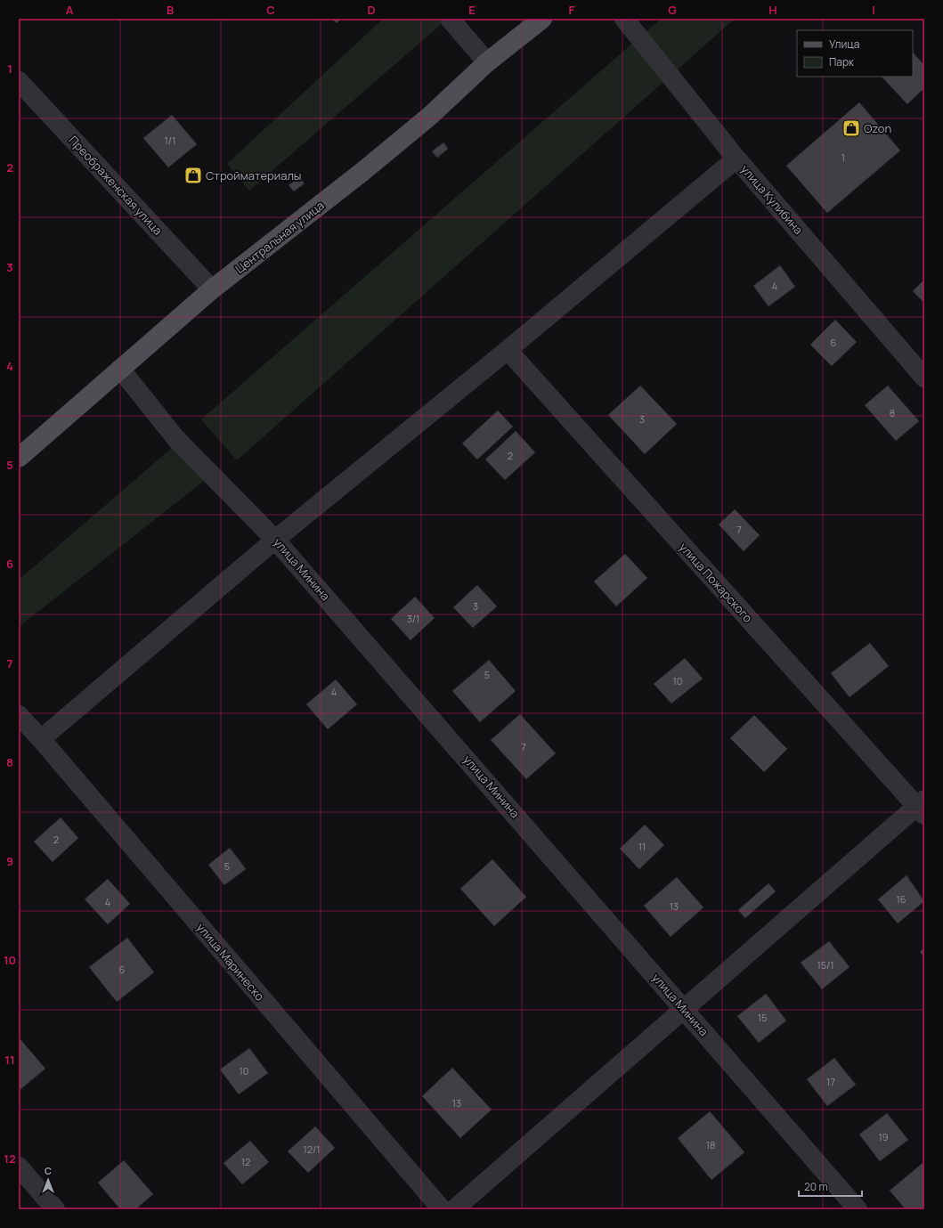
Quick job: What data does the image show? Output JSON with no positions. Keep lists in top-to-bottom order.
{
  "streets": {
    "main road": ["Центральная улица"],
    "street": [
      "Преображенская улица",
      "улица Кулибина",
      "улица Минина",
      "улица Пожарского",
      "улица Маринеско"
    ]
  },
  "crossings": [
    ["Преображенская улица", "Центральная улица"],
    ["Центральная улица", "улица Минина"]
  ],
  "places": {
    "shop": ["Ozon", "Стройматериалы"]
  },
  "house_numbers": [
    "1/1",
    "1",
    "4",
    "6",
    "8",
    "3",
    "2",
    "7",
    "3",
    "3/1",
    "5",
    "10",
    "4",
    "7",
    "2",
    "11",
    "5",
    "16",
    "4",
    "13",
    "15/1",
    "6",
    "15",
    "10",
    "17",
    "13",
    "19",
    "18",
    "12/1",
    "12"
  ],
  "legend": ["Улица", "Парк"],
  "scale_bar": "20 m",
  "north": "top",
  "grid": {
    "columns": [
      "A",
      "B",
      "C",
      "D",
      "E",
      "F",
      "G",
      "H",
      "I"
    ],
    "rows": [
      "1",
      "2",
      "3",
      "4",
      "5",
      "6",
      "7",
      "8",
      "9",
      "10",
      "11",
      "12"
    ]
  }
}
